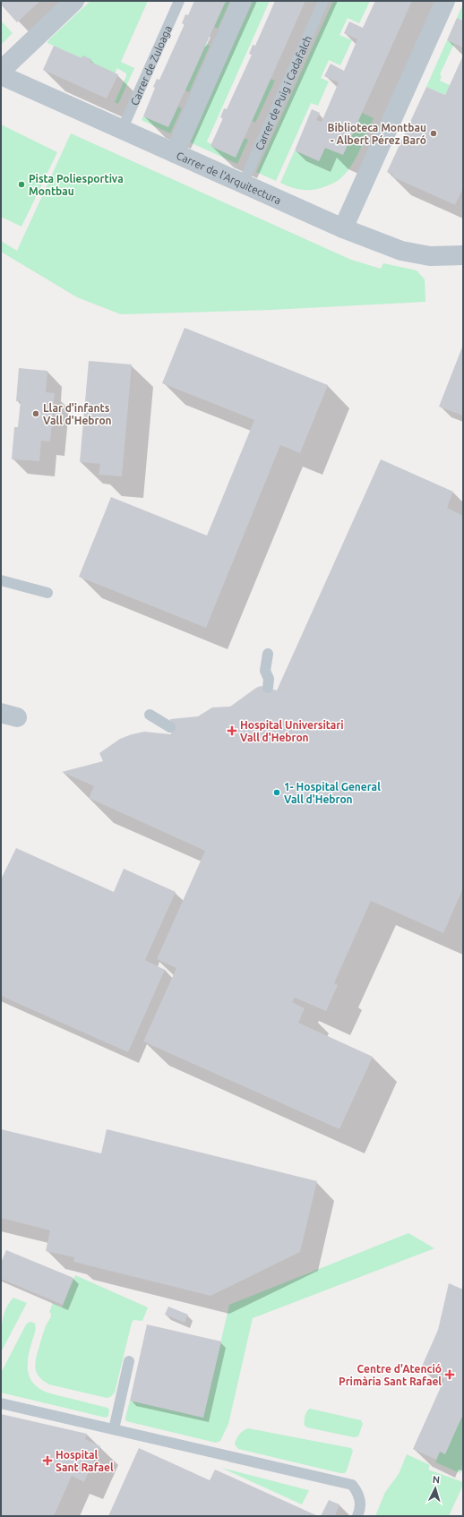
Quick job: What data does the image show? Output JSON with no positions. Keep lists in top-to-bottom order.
{
  "streets": {
    "street": ["Carrer de l'Arquitectura"],
    "lane": ["Carrer de Zuloaga", "Carrer de Puig i Cadafalch"]
  },
  "crossings": [
    ["Carrer de Zuloaga", "Carrer de l'Arquitectura"],
    ["Carrer de Puig i Cadafalch", "Carrer de l'Arquitectura"]
  ],
  "places": {
    "other": [
      "Biblioteca Montbau - Albert Pérez Baró",
      "Pista Poliesportiva Montbau",
      "Llar d'infants Vall d'Hebron",
      "1- Hospital General Vall d'Hebron"
    ],
    "health": ["Hospital Universitari Vall d'Hebron", "Centre d'Atenció Primària Sant Rafael", "Hospital Sant Rafael"]
  },
  "north": "top"
}
